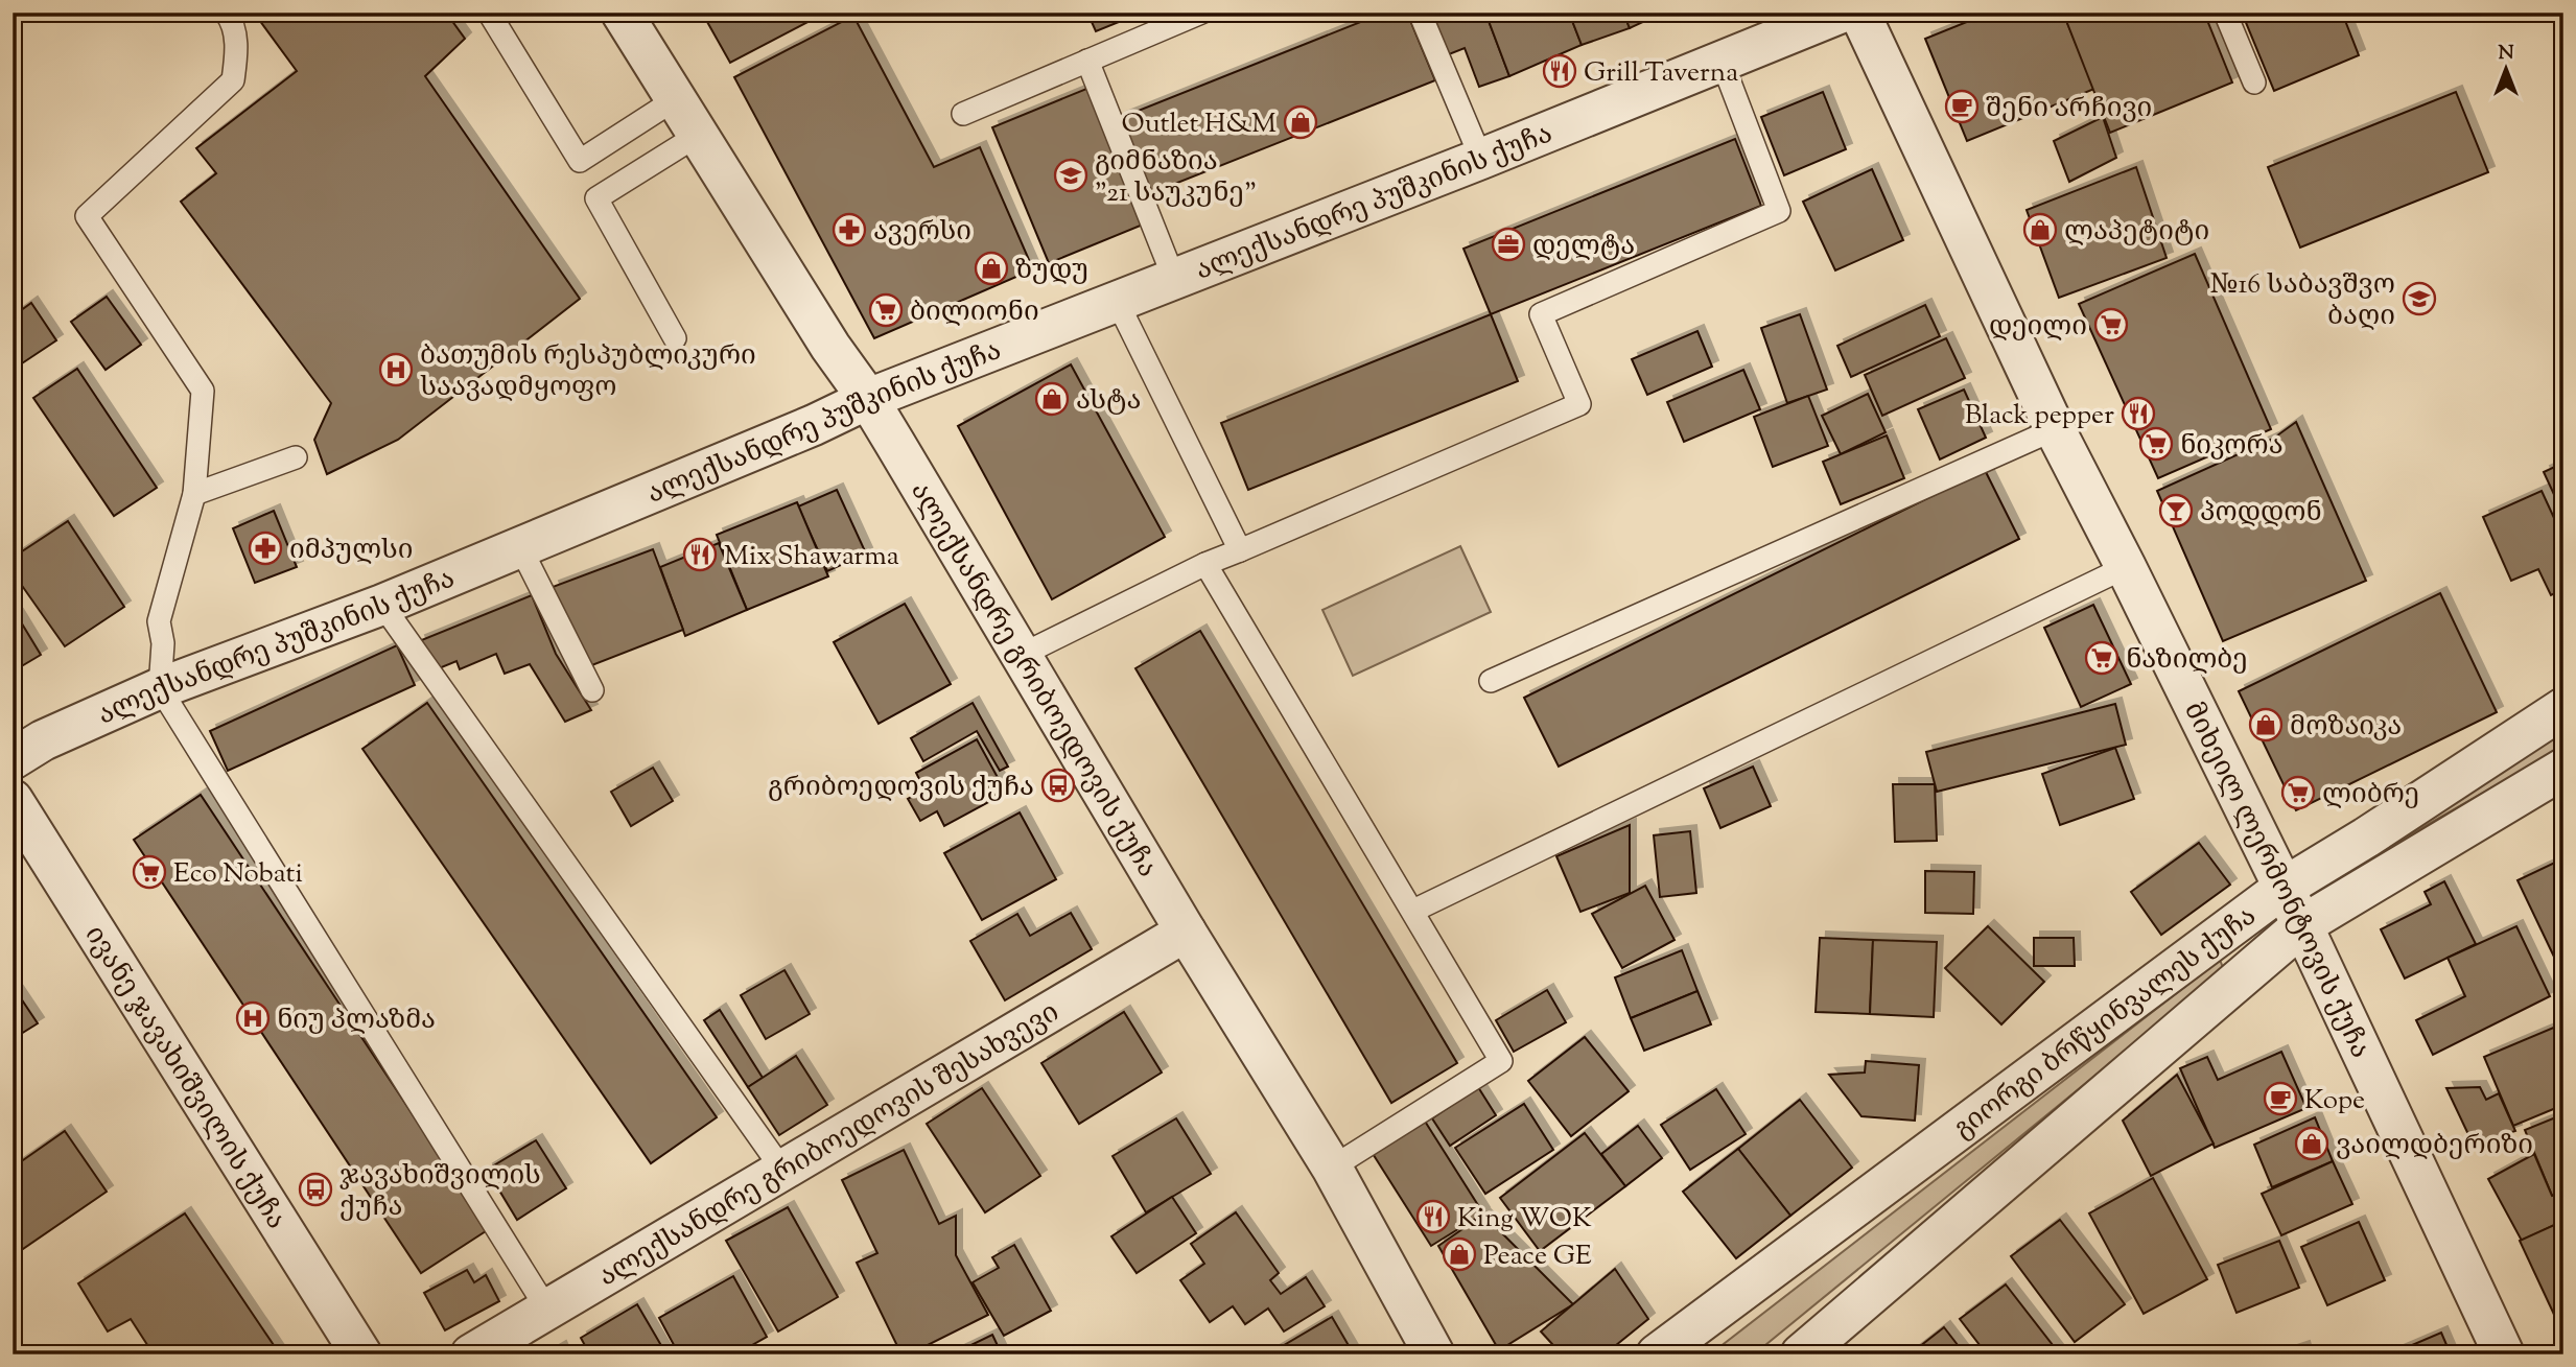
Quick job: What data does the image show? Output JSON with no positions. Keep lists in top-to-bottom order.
{
  "streets": {
    "street": [
      "ალექსანდრე პუშკინის ქუჩა",
      "ალექსანდრე გრიბოედოვის ქუჩა",
      "მიხეილ ლერმონტოვის ქუჩა",
      "გიორგი ბრწყინვალეს ქუჩა",
      "ივანე ჯავახიშვილის ქუჩა",
      "ალექსანდრე გრიბოედოვის შესახვევი"
    ]
  },
  "crossings": [
    ["ალექსანდრე პუშკინის ქუჩა", "ალექსანდრე გრიბოედოვის ქუჩა"],
    ["ალექსანდრე გრიბოედოვის ქუჩა", "ალექსანდრე გრიბოედოვის შესახვევი"],
    ["მიხეილ ლერმონტოვის ქუჩა", "გიორგი ბრწყინვალეს ქუჩა"]
  ],
  "places": {
    "restaurant": [
      "Grill Taverna",
      "Black pepper",
      "Mix Shawarma",
      "King WOK"
    ],
    "cafe": ["შენი არჩივი", "Kope"],
    "shop": [
      "Outlet H&M",
      "ლაპეტიტი",
      "ზუდუ",
      "ასტა",
      "მოზაიკა",
      "ვაილდბერიზი",
      "Peace GE"
    ],
    "school or university": ["გიმნაზია \"21 საუკუნე\"", "№16 საბავშვო ბაღი"],
    "pharmacy": ["ავერსი", "იმპულსი"],
    "office": ["დელტა"],
    "supermarket": [
      "ბილიონი",
      "დეილი",
      "ნიკორა",
      "ნაზილბე",
      "ლიბრე",
      "Eco Nobati"
    ],
    "hospital": ["ბათუმის რესპუბლიკური საავადმყოფო", "ნიუ პლაზმა"],
    "bar": ["პოდდონ"],
    "bus stop": ["გრიბოედოვის ქუჩა", "ჯავახიშვილის ქუჩა"]
  },
  "north": "top"
}
